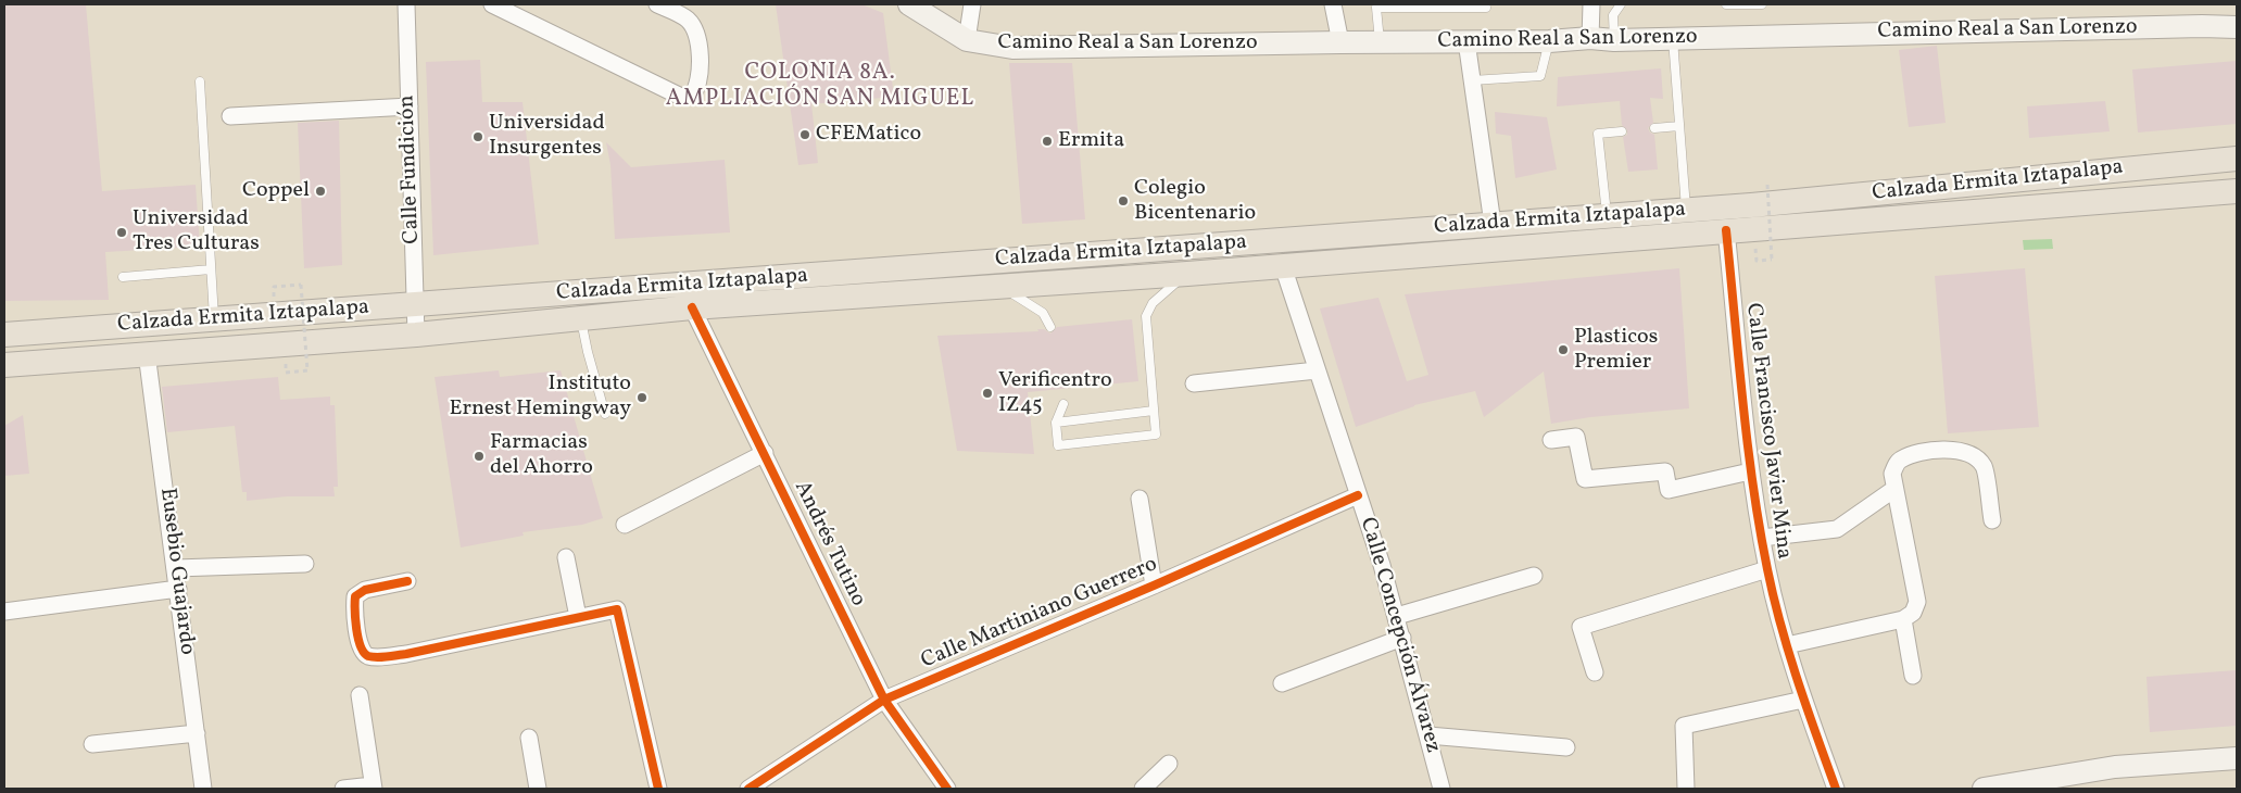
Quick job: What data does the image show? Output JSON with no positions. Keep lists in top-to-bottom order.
{
  "streets": {
    "main road": ["Camino Real a San Lorenzo", "Calzada Ermita Iztapalapa"],
    "street": [
      "Calle Fundición",
      "Calle Francisco Javier Mina",
      "Andrés Tutino",
      "Eusebio Guajardo",
      "Calle Martiniano Guerrero",
      "Calle Concepción Álvarez"
    ]
  },
  "crossings": [
    ["Calle Fundición", "Calzada Ermita Iztapalapa"],
    ["Calzada Ermita Iztapalapa", "Calle Francisco Javier Mina"],
    ["Calzada Ermita Iztapalapa", "Andrés Tutino"],
    ["Calzada Ermita Iztapalapa", "Eusebio Guajardo"],
    ["Calzada Ermita Iztapalapa", "Calle Concepción Álvarez"],
    ["Andrés Tutino", "Calle Martiniano Guerrero"],
    ["Calle Martiniano Guerrero", "Calle Concepción Álvarez"]
  ],
  "districts": ["COLONIA 8A. AMPLIACIÓN SAN MIGUEL"],
  "places": [
    "CFEMatico",
    "Universidad Insurgentes",
    "Ermita",
    "Coppel",
    "Colegio Bicentenario",
    "Universidad Tres Culturas",
    "Plasticos Premier",
    "Verificentro IZ45",
    "Instituto Ernest Hemingway",
    "Farmacias del Ahorro"
  ]
}
